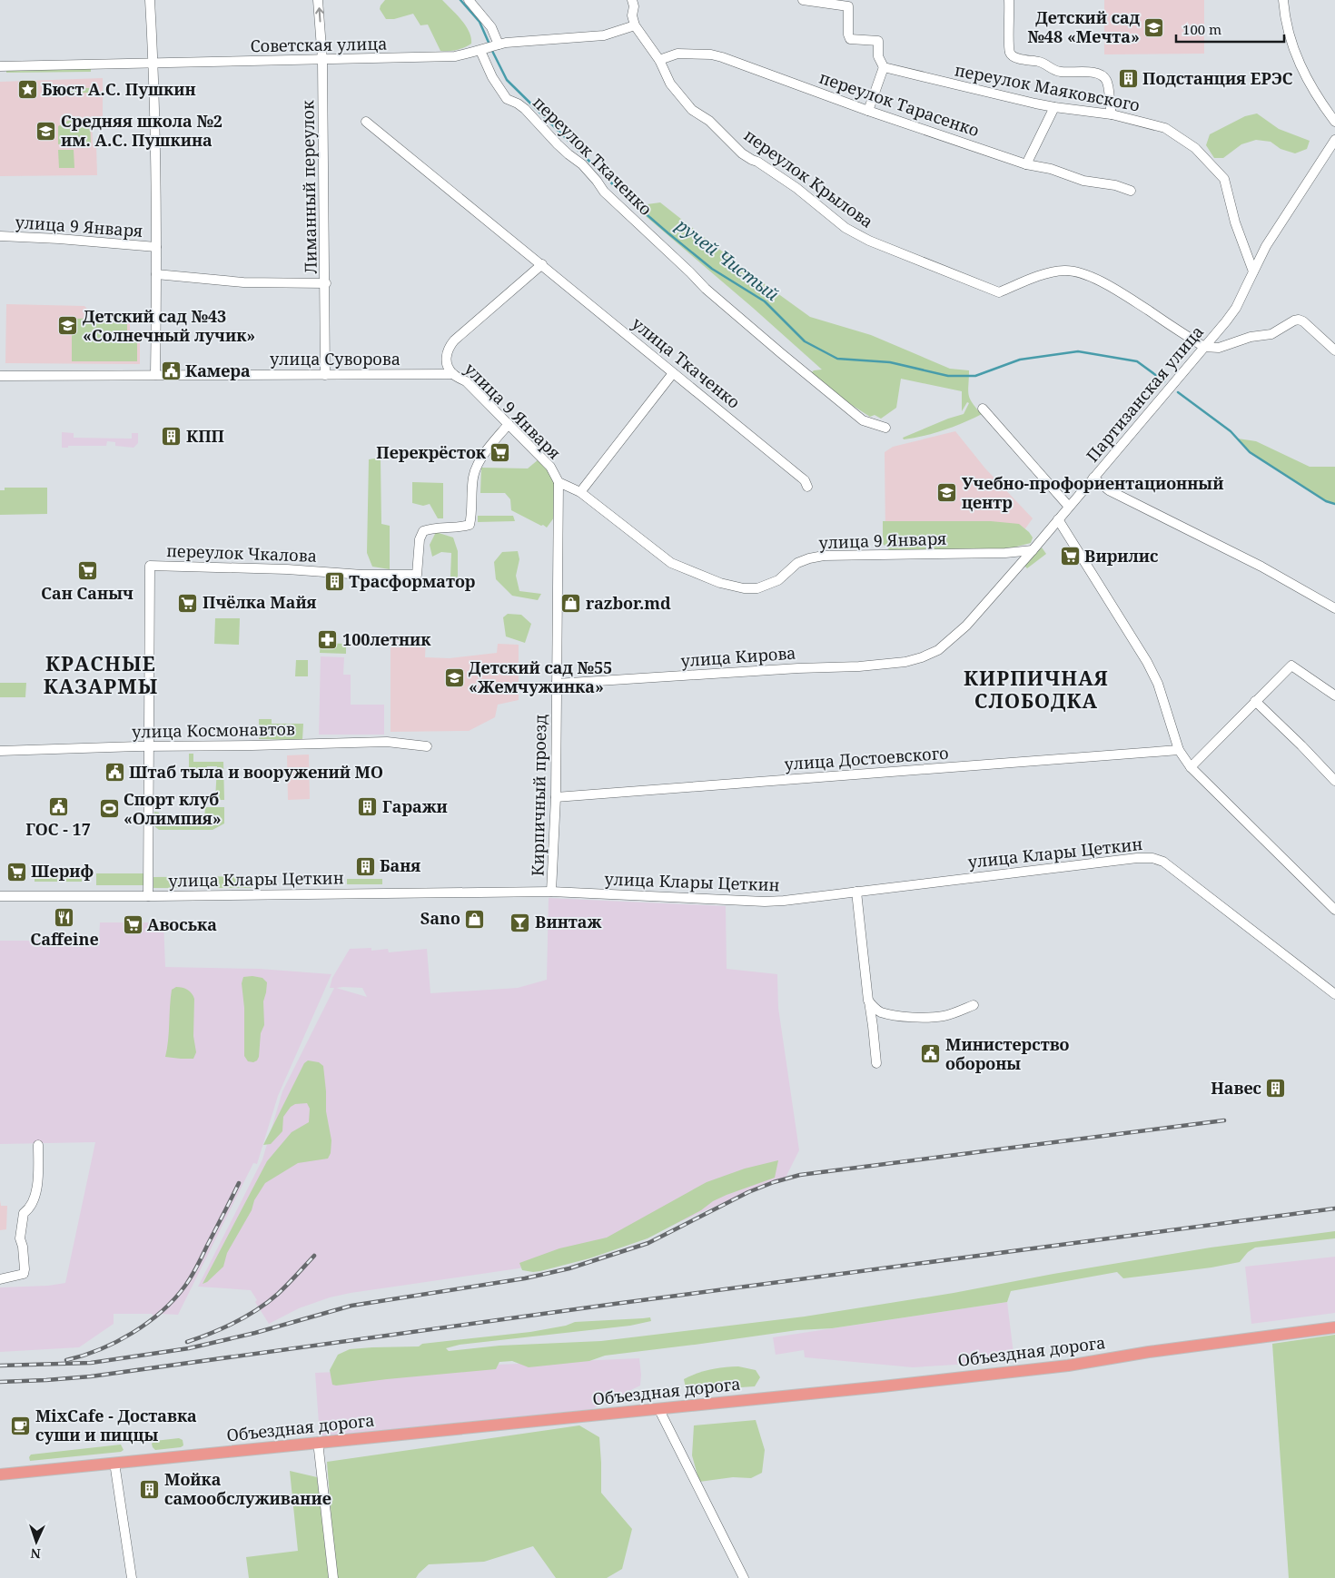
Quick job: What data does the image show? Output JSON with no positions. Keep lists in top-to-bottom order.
{
  "streets": {
    "main road": ["Объездная дорога"],
    "street": [
      "Советская улица",
      "переулок Маяковского",
      "переулок Тарасенко",
      "переулок Ткаченко",
      "переулок Крылова",
      "Лиманный переулок",
      "улица 9 Января",
      "улица Суворова",
      "улица Ткаченко",
      "Партизанская улица",
      "переулок Чкалова",
      "улица Кирова",
      "улица Космонавтов",
      "улица Достоевского",
      "Кирпичный проезд",
      "улица Клары Цеткин"
    ]
  },
  "crossings": [
    ["Советская улица", "переулок Ткаченко"],
    ["Советская улица", "переулок Крылова"],
    ["Советская улица", "Лиманный переулок"],
    ["переулок Маяковского", "Партизанская улица"],
    ["переулок Тарасенко", "переулок Крылова"],
    ["переулок Крылова", "Партизанская улица"],
    ["Лиманный переулок", "улица Суворова"],
    ["улица 9 Января", "улица Суворова"],
    ["улица 9 Января", "улица Ткаченко"],
    ["улица 9 Января", "Партизанская улица"],
    ["улица 9 Января", "переулок Чкалова"],
    ["улица 9 Января", "Кирпичный проезд"],
    ["Партизанская улица", "улица Кирова"],
    ["переулок Чкалова", "улица Космонавтов"],
    ["переулок Чкалова", "улица Клары Цеткин"],
    ["улица Кирова", "Кирпичный проезд"],
    ["улица Достоевского", "Кирпичный проезд"],
    ["Кирпичный проезд", "улица Клары Цеткин"]
  ],
  "districts": ["КРАСНЫЕ КАЗАРМЫ", "КИРПИЧНАЯ СЛОБОДКА"],
  "water": ["ручей Чистый"],
  "places": {
    "school or university": [
      "Детский сад №48 «Мечта»",
      "Средняя школа №2 им. А.С. Пушкина",
      "Детский сад №43 «Солнечный лучик»",
      "Учебно-профориентационный центр",
      "Детский сад №55 «Жемчужинка»"
    ],
    "building": [
      "Подстанция ЕРЭС",
      "КПП",
      "Трасформатор",
      "Гаражи",
      "Баня",
      "Навес",
      "Мойка самообслуживание"
    ],
    "place": ["Бюст А.С. Пушкин"],
    "public building": [
      "Камера",
      "Штаб тыла и вооружений МО",
      "ГОС - 17",
      "Министерство обороны"
    ],
    "supermarket": [
      "Перекрёсток",
      "Вирилис",
      "Сан Саныч",
      "Пчёлка Майя",
      "Шериф",
      "Авоська"
    ],
    "shop": ["razbor.md", "Sano"],
    "pharmacy": ["100летник"],
    "sports": ["Спорт клуб «Олимпия»"],
    "restaurant": ["Caffeine"],
    "bar": ["Винтаж"],
    "cafe": ["MixCafe - Доставка суши и пиццы"]
  },
  "scale_bar": "100 m",
  "north": "bottom"
}
